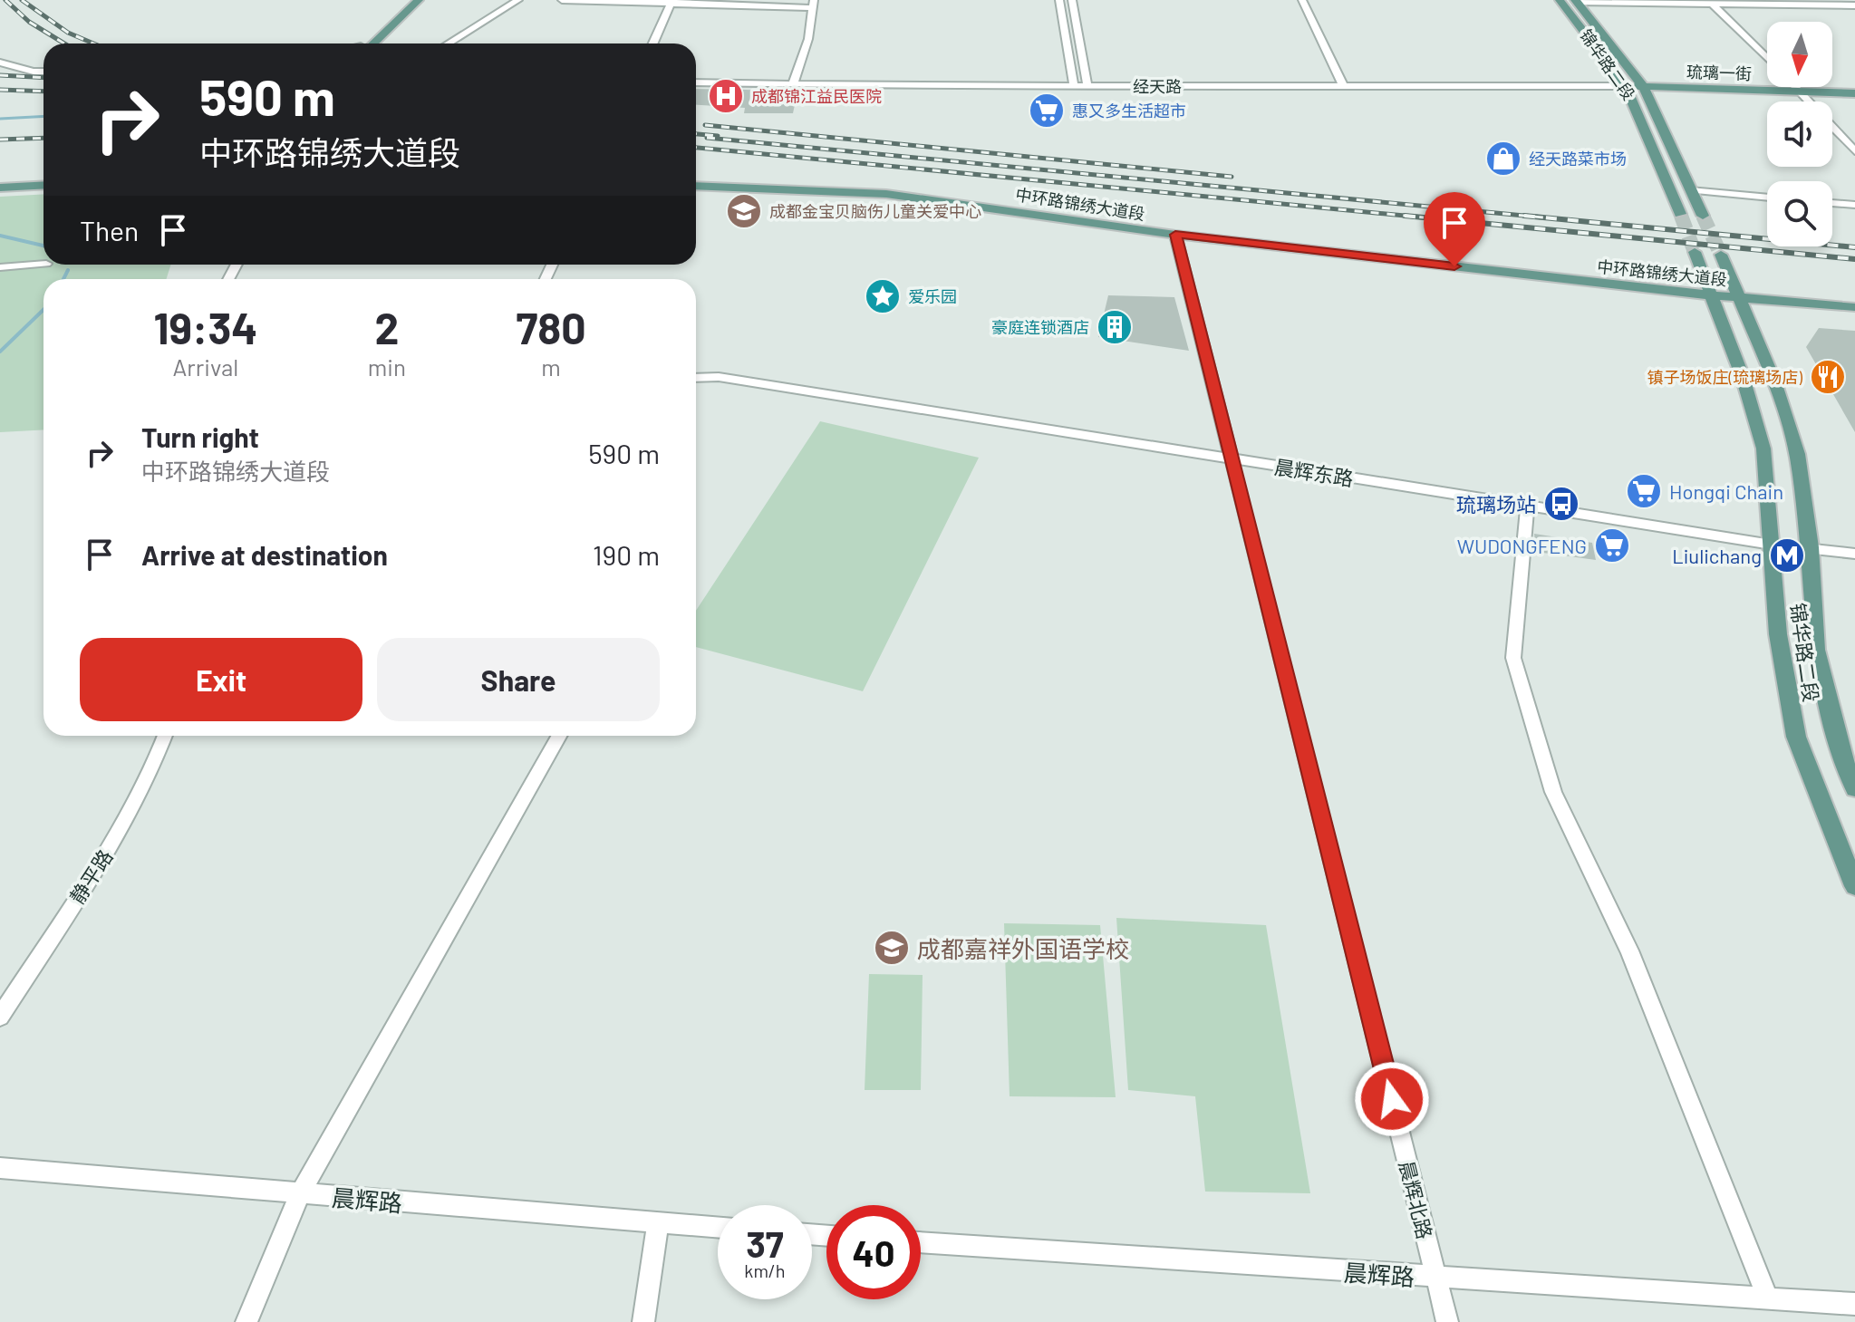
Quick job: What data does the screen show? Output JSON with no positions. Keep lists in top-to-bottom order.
{
  "streets": {
    "main road": ["锦华路二段", "琉璃一街", "中环路锦绣大道段"],
    "street": [
      "经天路",
      "晨辉东路",
      "静平路",
      "晨辉路",
      "晨辉北路"
    ]
  },
  "crossings": [
    ["锦华路二段", "琉璃一街"],
    ["锦华路二段", "经天路"],
    ["锦华路二段", "中环路锦绣大道段"],
    ["锦华路二段", "晨辉东路"],
    ["琉璃一街", "经天路"],
    ["中环路锦绣大道段", "晨辉北路"],
    ["晨辉东路", "晨辉北路"],
    ["晨辉路", "晨辉北路"]
  ],
  "places": {
    "hospital": ["成都锦江益民医院"],
    "supermarket": ["惠又多生活超市", "Hongqi Chain", "WUDONGFENG"],
    "shop": ["经天路菜市场"],
    "school or university": ["成都金宝贝脑伤儿童关爱中心", "成都嘉祥外国语学校"],
    "place": ["爱乐园"],
    "building": ["豪庭连锁酒店"],
    "restaurant": ["镇子场饭庄(琉璃场店)"],
    "bus stop": ["琉璃场站"],
    "metro station": ["Liulichang"]
  },
  "north": "bottom",
  "page": {
    "turn": ["590 m", "中环路锦绣大道段"],
    "then": "Then",
    "eta": [
      "19:34",
      "Arrival",
      "2",
      "min",
      "780",
      "m"
    ],
    "list": [
      {
        "name": "Turn right",
        "note": "中环路锦绣大道段",
        "value": "590 m"
      },
      {
        "name": "Arrive at destination",
        "value": "190 m"
      }
    ],
    "buttons": ["Exit", "Share"],
    "speed": "37 km/h",
    "limit": "40"
  }
}
